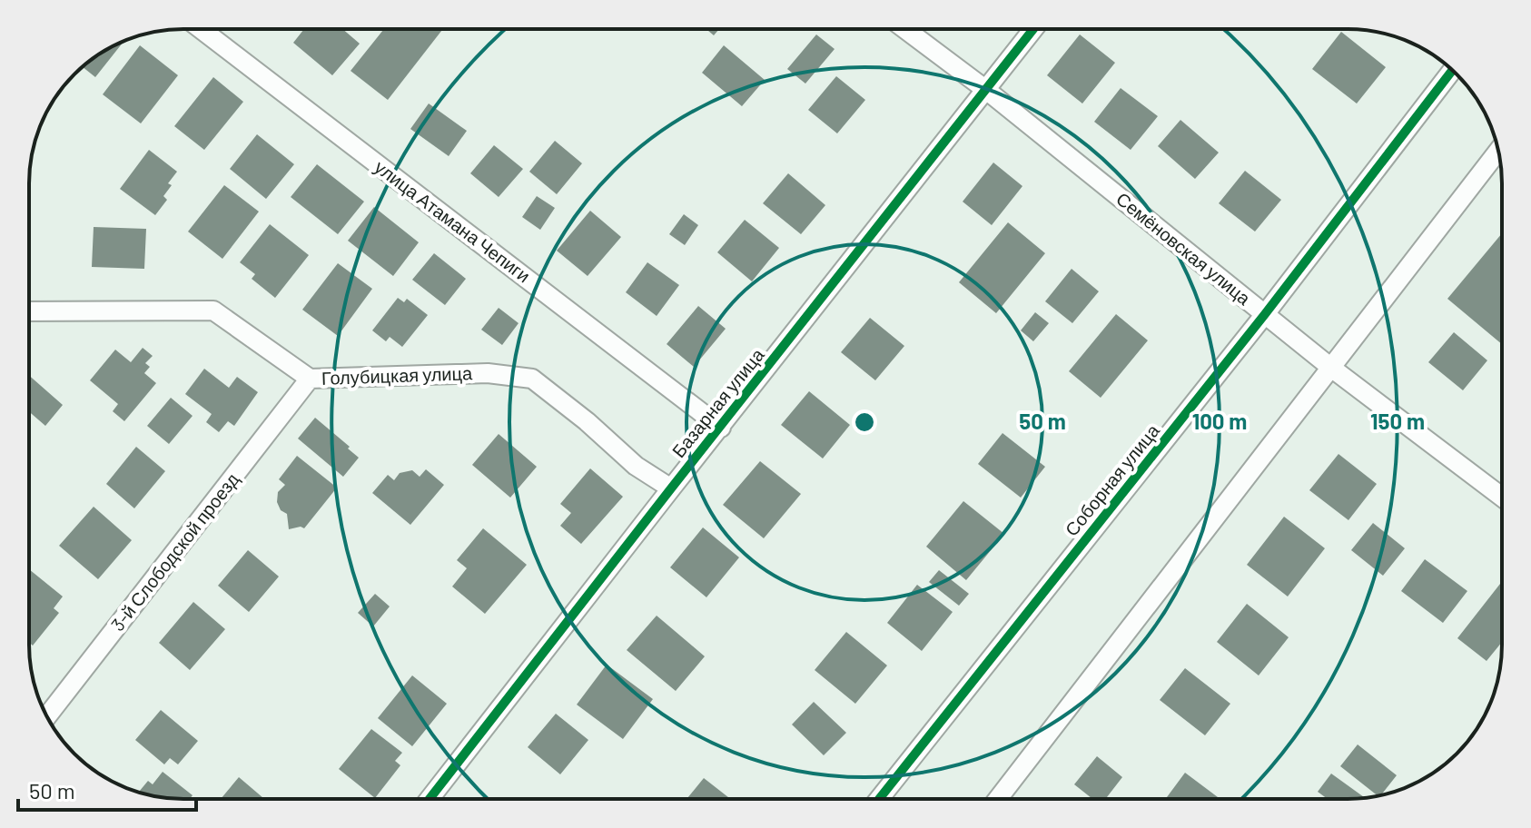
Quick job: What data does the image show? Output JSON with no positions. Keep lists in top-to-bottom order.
{
  "streets": {
    "street": [
      "улица Атамана Чепиги",
      "Семёновская улица",
      "Голубицкая улица",
      "Базарная улица",
      "Соборная улица",
      "3-й Слободской проезд"
    ]
  },
  "crossings": [
    ["улица Атамана Чепиги", "Базарная улица"],
    ["Семёновская улица", "Базарная улица"],
    ["Семёновская улица", "Соборная улица"],
    ["Голубицкая улица", "Базарная улица"],
    ["Голубицкая улица", "3-й Слободской проезд"]
  ],
  "scale_bar": "50 m",
  "rings": ["50 m", "100 m", "150 m"]
}
